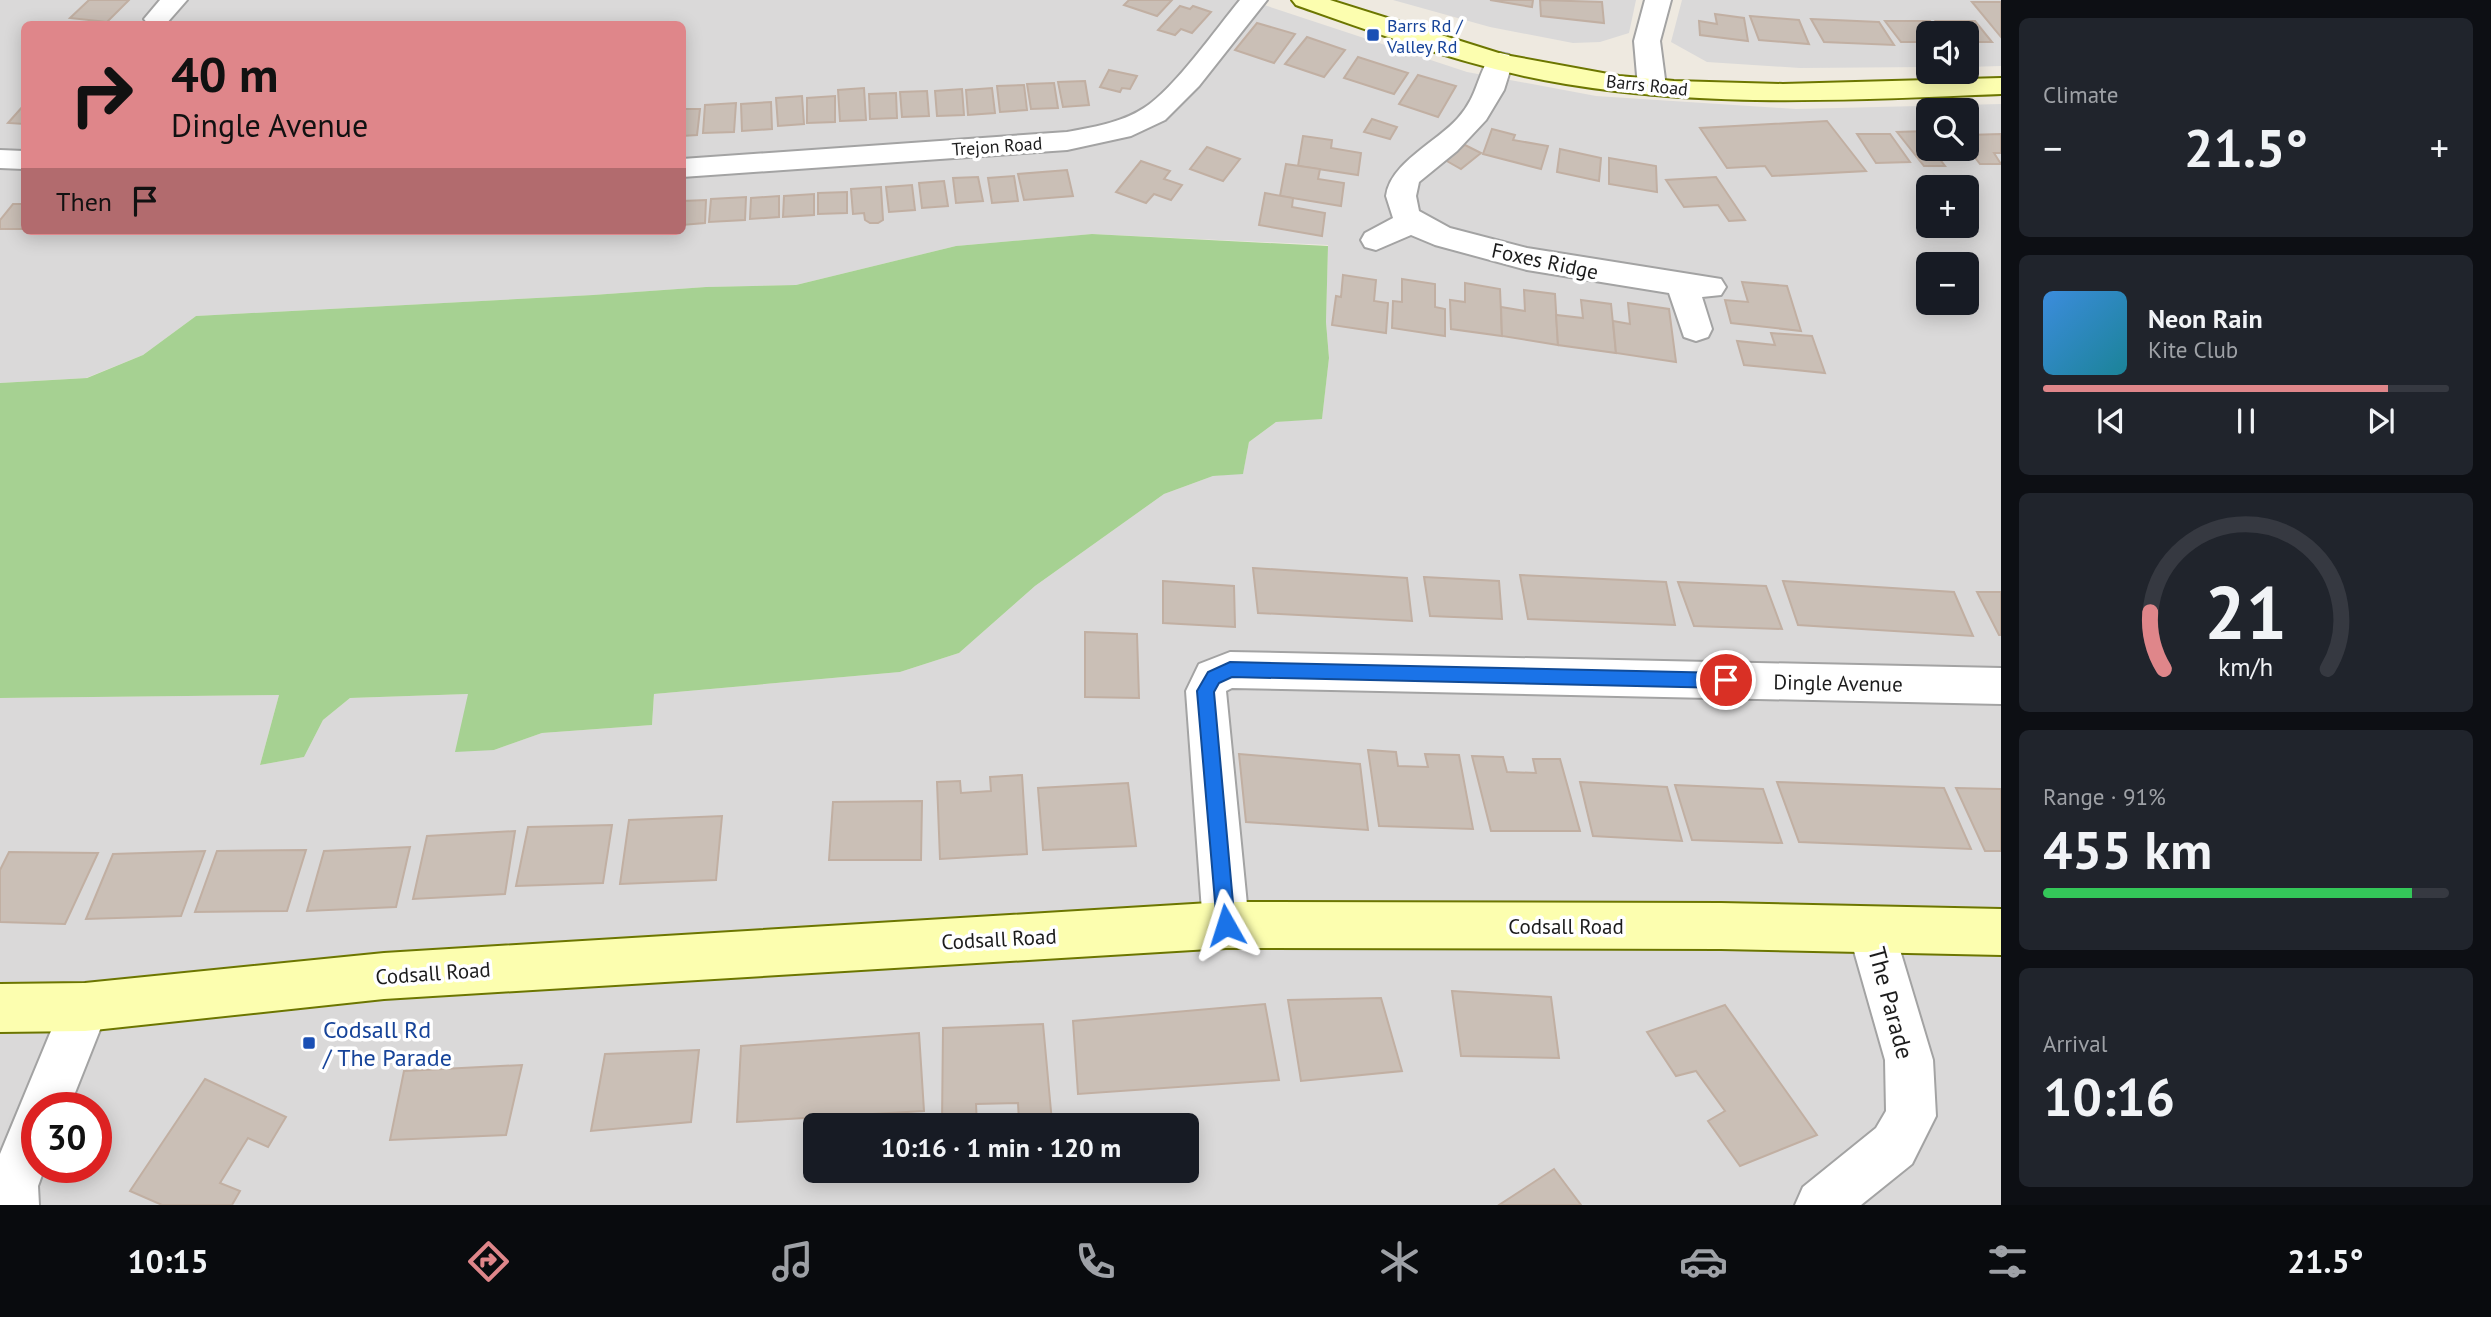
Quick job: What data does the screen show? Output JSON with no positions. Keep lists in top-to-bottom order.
{
  "streets": {
    "street": [
      "Barrs Road",
      "Trejon Road",
      "Foxes Ridge",
      "Dingle Avenue",
      "Codsall Road",
      "The Parade"
    ]
  },
  "crossings": [
    ["Dingle Avenue", "Codsall Road"],
    ["Codsall Road", "The Parade"]
  ],
  "places": {
    "transit": ["Barrs Rd / Valley Rd", "Codsall Rd / The Parade"]
  },
  "page": {
    "tile": [
      "Climate",
      ["Range · 91%", "455 km"],
      ["Arrival", "10:16"]
    ],
    "map_buttons": ["+", "−"],
    "turn": ["40 m", "Dingle Avenue"],
    "heat": ["−", "21.5°", "+"],
    "then": "Then",
    "song": ["Neon Rain", "Kite Club"],
    "limit": "30",
    "trip": "10:16 · 1 min · 120 m",
    "tabs": ["10:15", "21.5°"],
    "gauge": ["21", "km/h"]
  }
}
